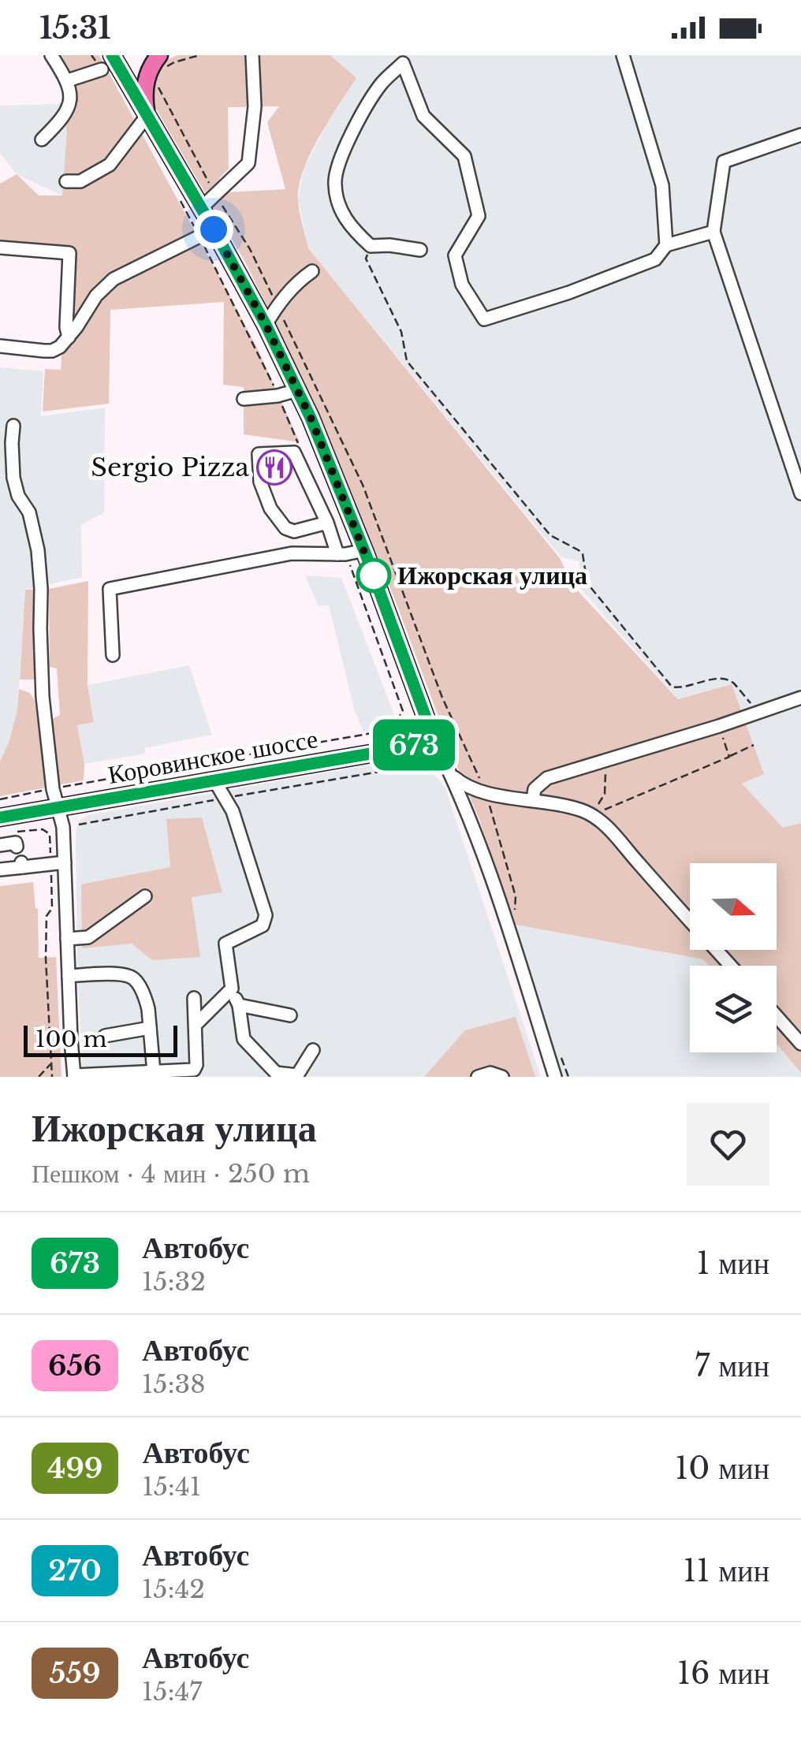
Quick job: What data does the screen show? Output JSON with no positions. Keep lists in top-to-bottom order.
{
  "streets": {
    "main road": ["Коровинское шоссе"]
  },
  "places": {
    "restaurant": ["Sergio Pizza"],
    "other": ["Ижорская улица"]
  },
  "lines": ["bus line 673"],
  "scale_bar": "100 m",
  "north": "right",
  "page": {
    "status": "15:31",
    "on_map": "673",
    "scale": "100 m",
    "heading": ["Ижорская улица", "Пешком · 4 мин · 250 m"],
    "list": [
      {
        "mark": "673",
        "name": "Автобус",
        "note": "15:32",
        "value": "1 мин"
      },
      {
        "mark": "656",
        "name": "Автобус",
        "note": "15:38",
        "value": "7 мин"
      },
      {
        "mark": "499",
        "name": "Автобус",
        "note": "15:41",
        "value": "10 мин"
      },
      {
        "mark": "270",
        "name": "Автобус",
        "note": "15:42",
        "value": "11 мин"
      },
      {
        "mark": "559",
        "name": "Автобус",
        "note": "15:47",
        "value": "16 мин"
      }
    ]
  }
}
